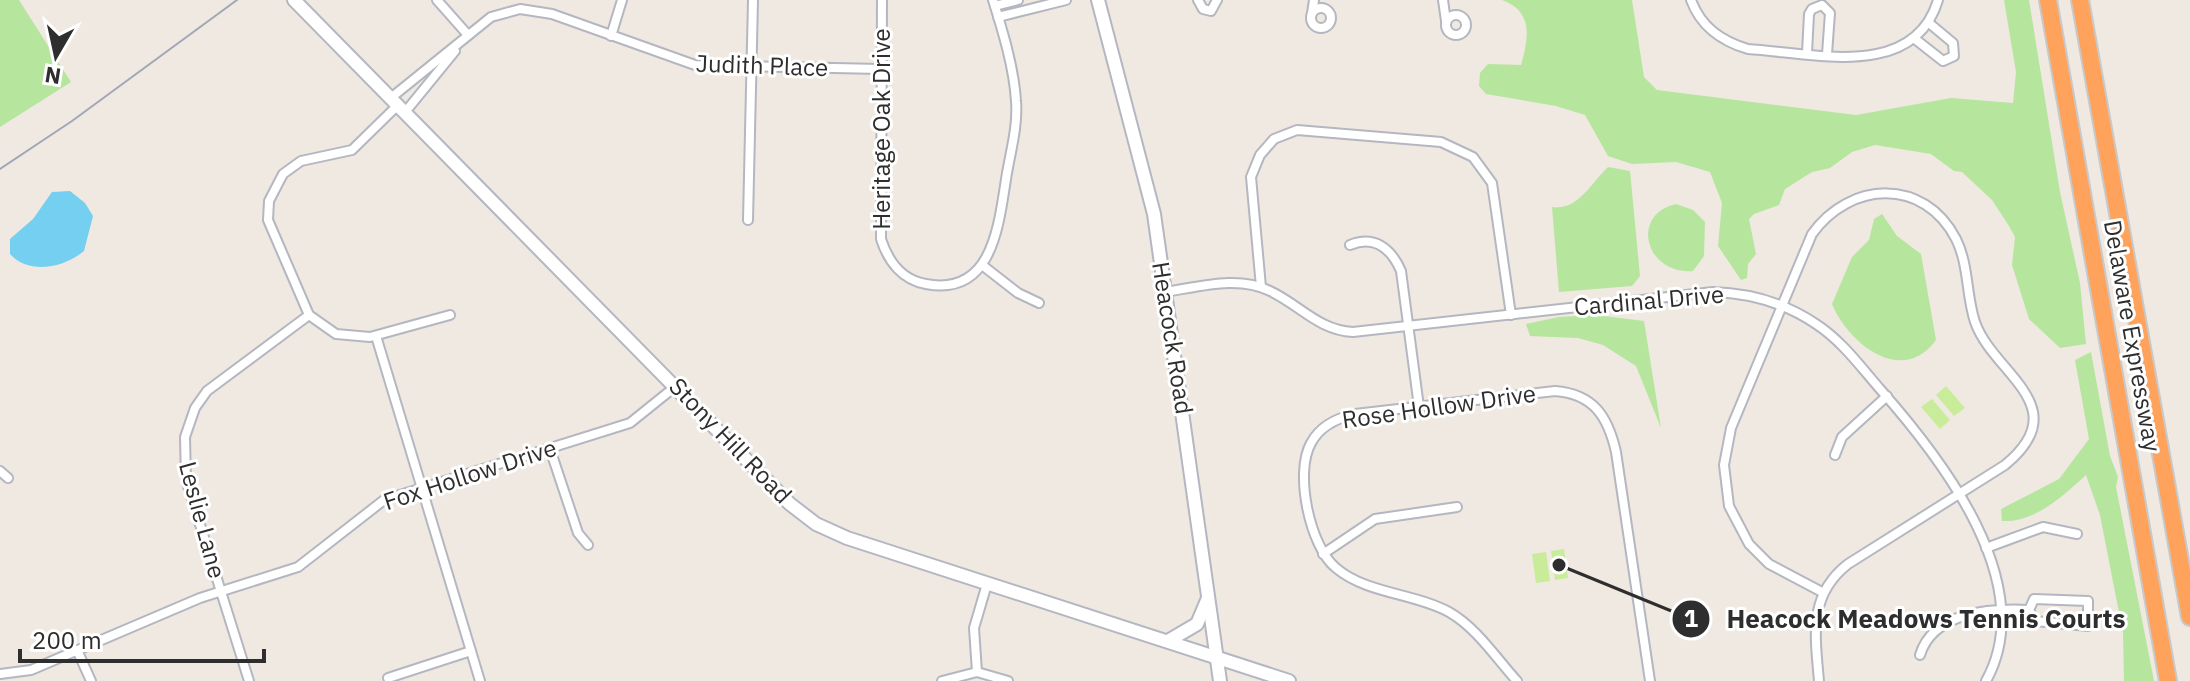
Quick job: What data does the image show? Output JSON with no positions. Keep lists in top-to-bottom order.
{
  "streets": {
    "highway": ["Delaware Expressway"],
    "street": [
      "Judith Place",
      "Heritage Oak Drive",
      "Cardinal Drive",
      "Heacock Road",
      "Rose Hollow Drive",
      "Stony Hill Road",
      "Fox Hollow Drive",
      "Leslie Lane"
    ]
  },
  "crossings": [
    ["Judith Place", "Heritage Oak Drive"],
    ["Judith Place", "Stony Hill Road"],
    ["Cardinal Drive", "Heacock Road"],
    ["Heacock Road", "Stony Hill Road"],
    ["Stony Hill Road", "Fox Hollow Drive"],
    ["Fox Hollow Drive", "Leslie Lane"]
  ],
  "places": ["Heacock Meadows Tennis Courts"],
  "scale_bar": "200 m",
  "north": "bottom"
}
